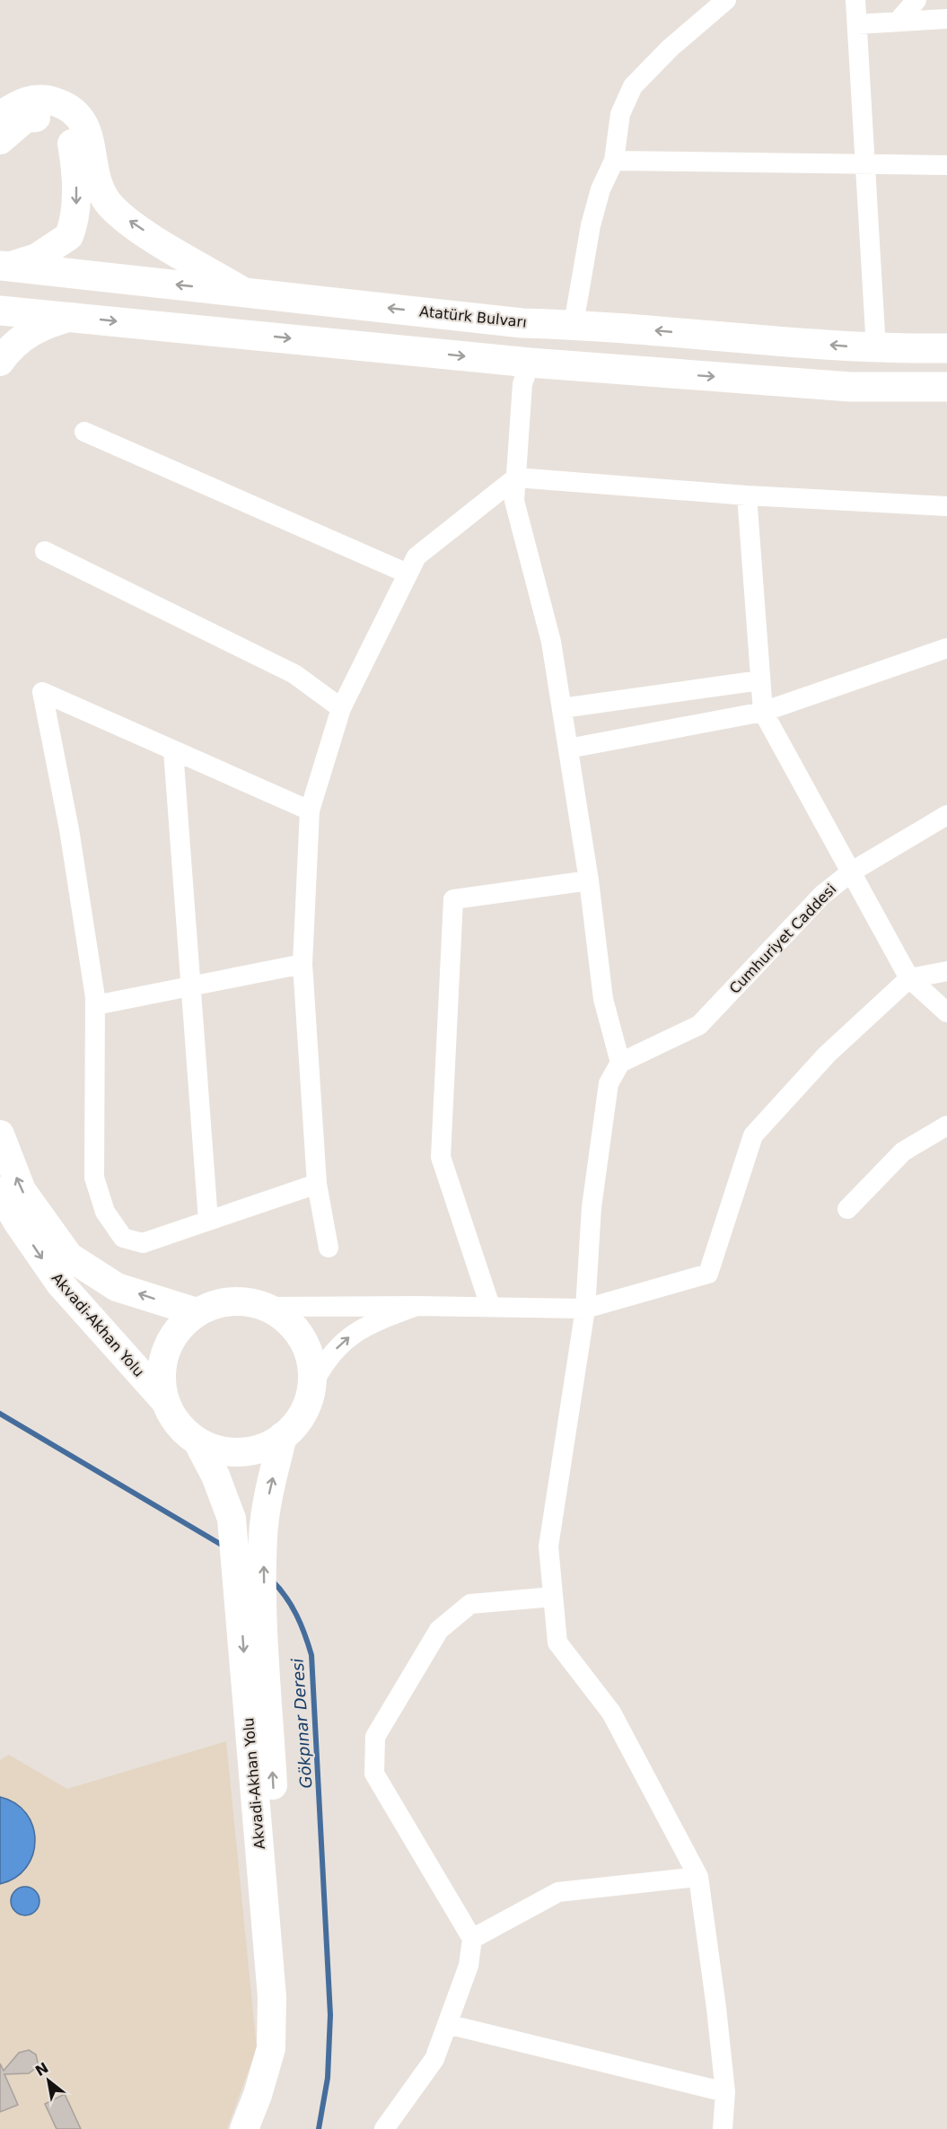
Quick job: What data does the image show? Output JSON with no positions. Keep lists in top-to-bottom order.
{
  "streets": {
    "main road": ["Atatürk Bulvarı", "Akvadi-Akhan Yolu"],
    "street": ["Cumhuriyet Caddesi"]
  },
  "water": ["Gökpınar Deresi"],
  "north": "top left"
}
